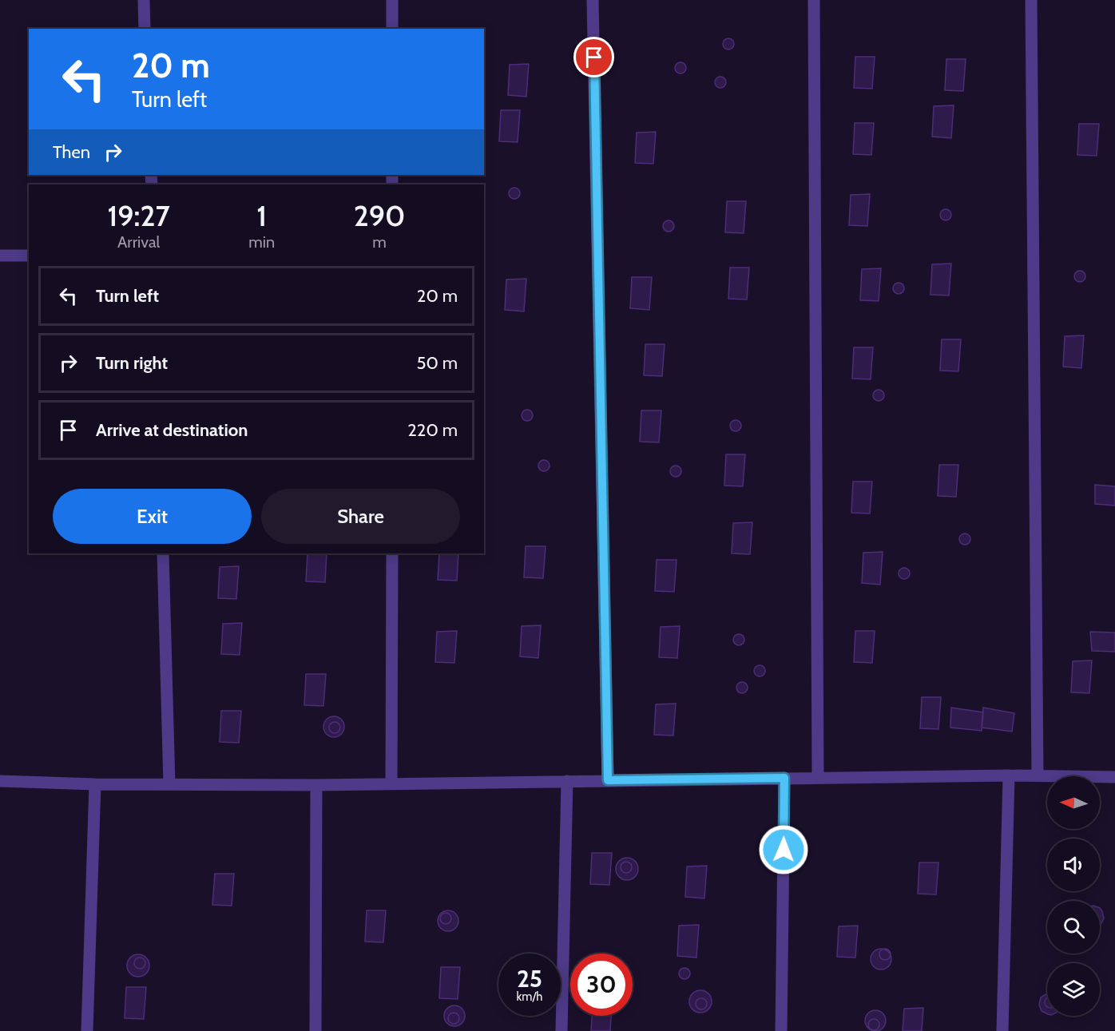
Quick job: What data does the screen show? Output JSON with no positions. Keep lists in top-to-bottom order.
{
  "north": "left",
  "page": {
    "turn": ["20 m", "Turn left"],
    "then": "Then",
    "eta": [
      "19:27",
      "Arrival",
      "1",
      "min",
      "290",
      "m"
    ],
    "list": [
      {
        "name": "Turn left",
        "value": "20 m"
      },
      {
        "name": "Turn right",
        "value": "50 m"
      },
      {
        "name": "Arrive at destination",
        "value": "220 m"
      }
    ],
    "buttons": ["Exit", "Share"],
    "speed": "25 km/h",
    "limit": "30"
  }
}
